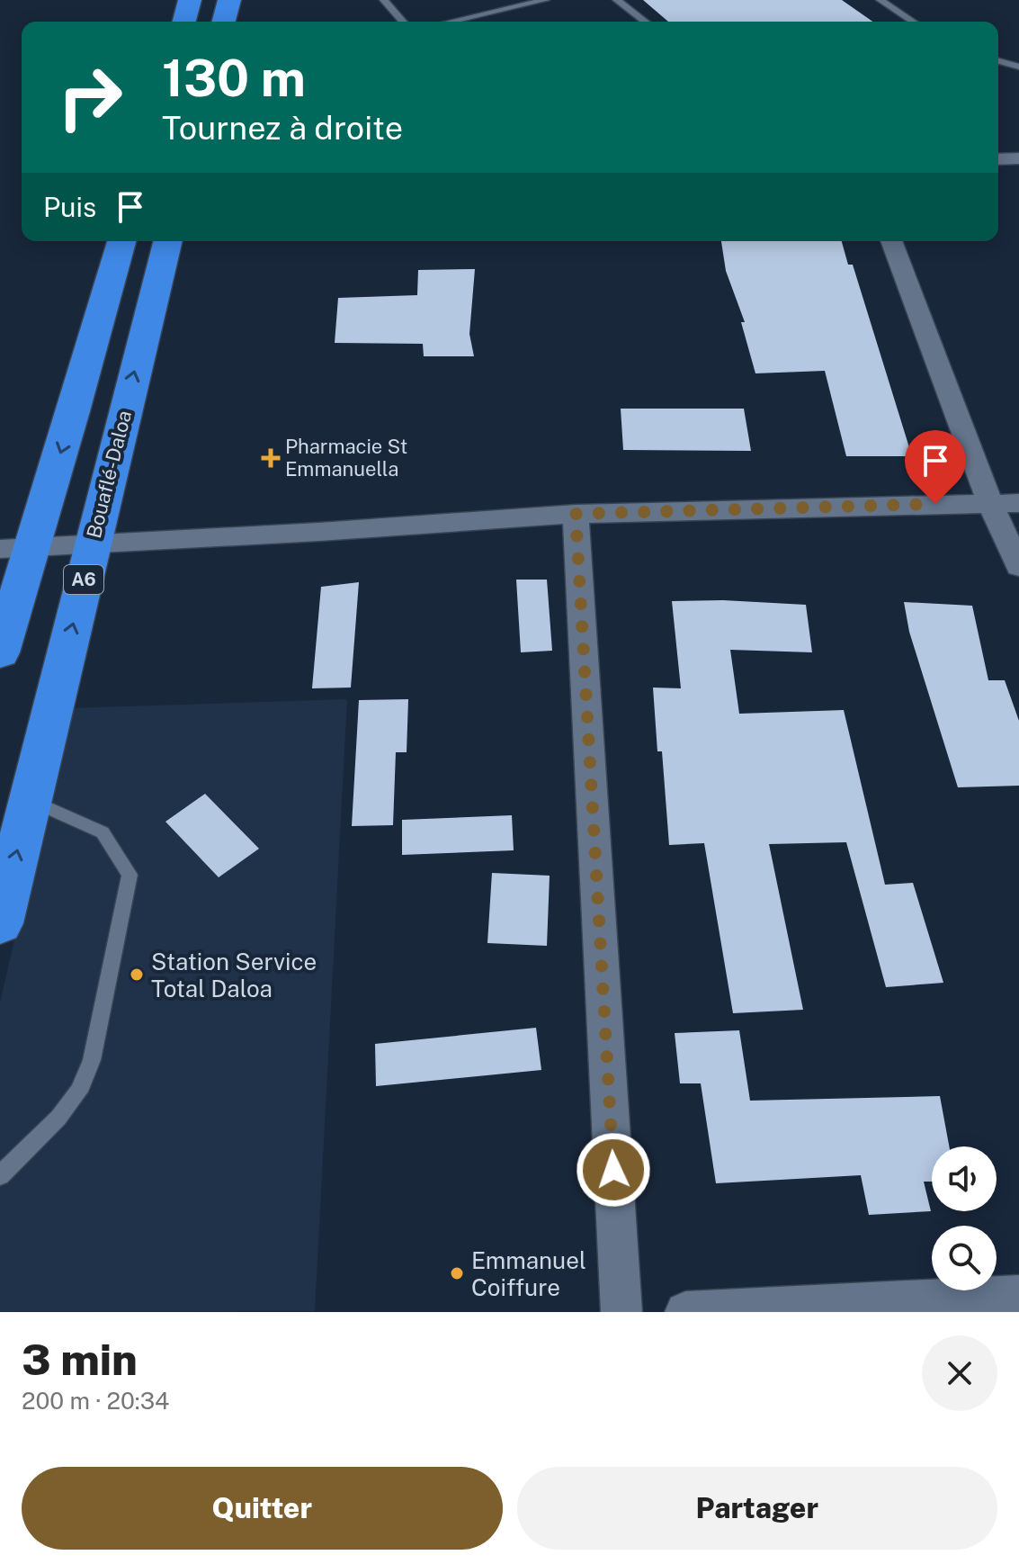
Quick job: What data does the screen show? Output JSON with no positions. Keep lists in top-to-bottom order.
{
  "streets": {
    "highway": ["Bouaflé-Daloa", "A6"]
  },
  "places": {
    "health": ["Pharmacie St Emmanuella"],
    "other": ["Station Service Total Daloa", "Emmanuel Coiffure"]
  },
  "page": {
    "turn": ["130 m", "Tournez à droite"],
    "then": "Puis",
    "heading": ["3 min", "200 m · 20:34"],
    "buttons": ["Quitter", "Partager"]
  }
}
